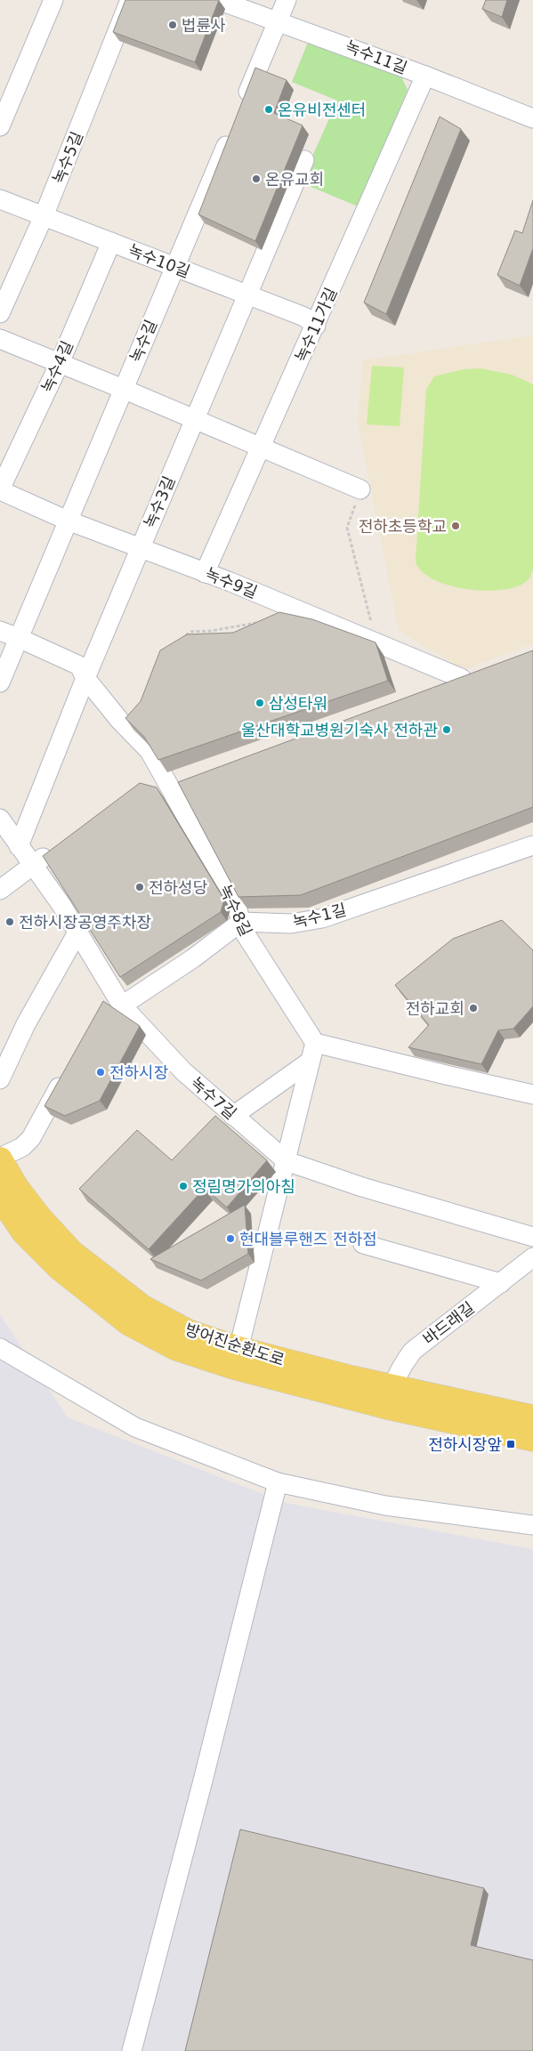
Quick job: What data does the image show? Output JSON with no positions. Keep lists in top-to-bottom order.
{
  "streets": {
    "main road": ["방어진순환도로"],
    "street": [
      "녹수11길",
      "녹수5길",
      "녹수10길",
      "녹수11가길",
      "녹수길",
      "녹수4길",
      "녹수3길",
      "녹수9길",
      "녹수8길",
      "녹수1길",
      "녹수7길",
      "바드래길"
    ]
  },
  "crossings": [
    ["녹수11길", "녹수11가길"],
    ["녹수5길", "녹수10길"],
    ["녹수10길", "녹수11가길"],
    ["녹수10길", "녹수길"],
    ["녹수10길", "녹수4길"],
    ["녹수10길", "녹수3길"],
    ["녹수11가길", "녹수9길"],
    ["녹수길", "녹수9길"],
    ["녹수길", "녹수8길"],
    ["녹수4길", "녹수9길"],
    ["녹수3길", "녹수9길"],
    ["녹수3길", "녹수8길"],
    ["녹수3길", "녹수7길"],
    ["녹수8길", "녹수1길"],
    ["바드래길", "방어진순환도로"]
  ],
  "places": {
    "other": [
      "법륜사",
      "온유비전센터",
      "온유교회",
      "전하초등학교",
      "삼성타워",
      "울산대학교병원기숙사 전하관",
      "전하성당",
      "전하시장공영주차장",
      "전하교회",
      "전하시장",
      "정림명가의아침",
      "현대블루핸즈 전하점"
    ],
    "transit": ["전하시장앞"]
  }
}
